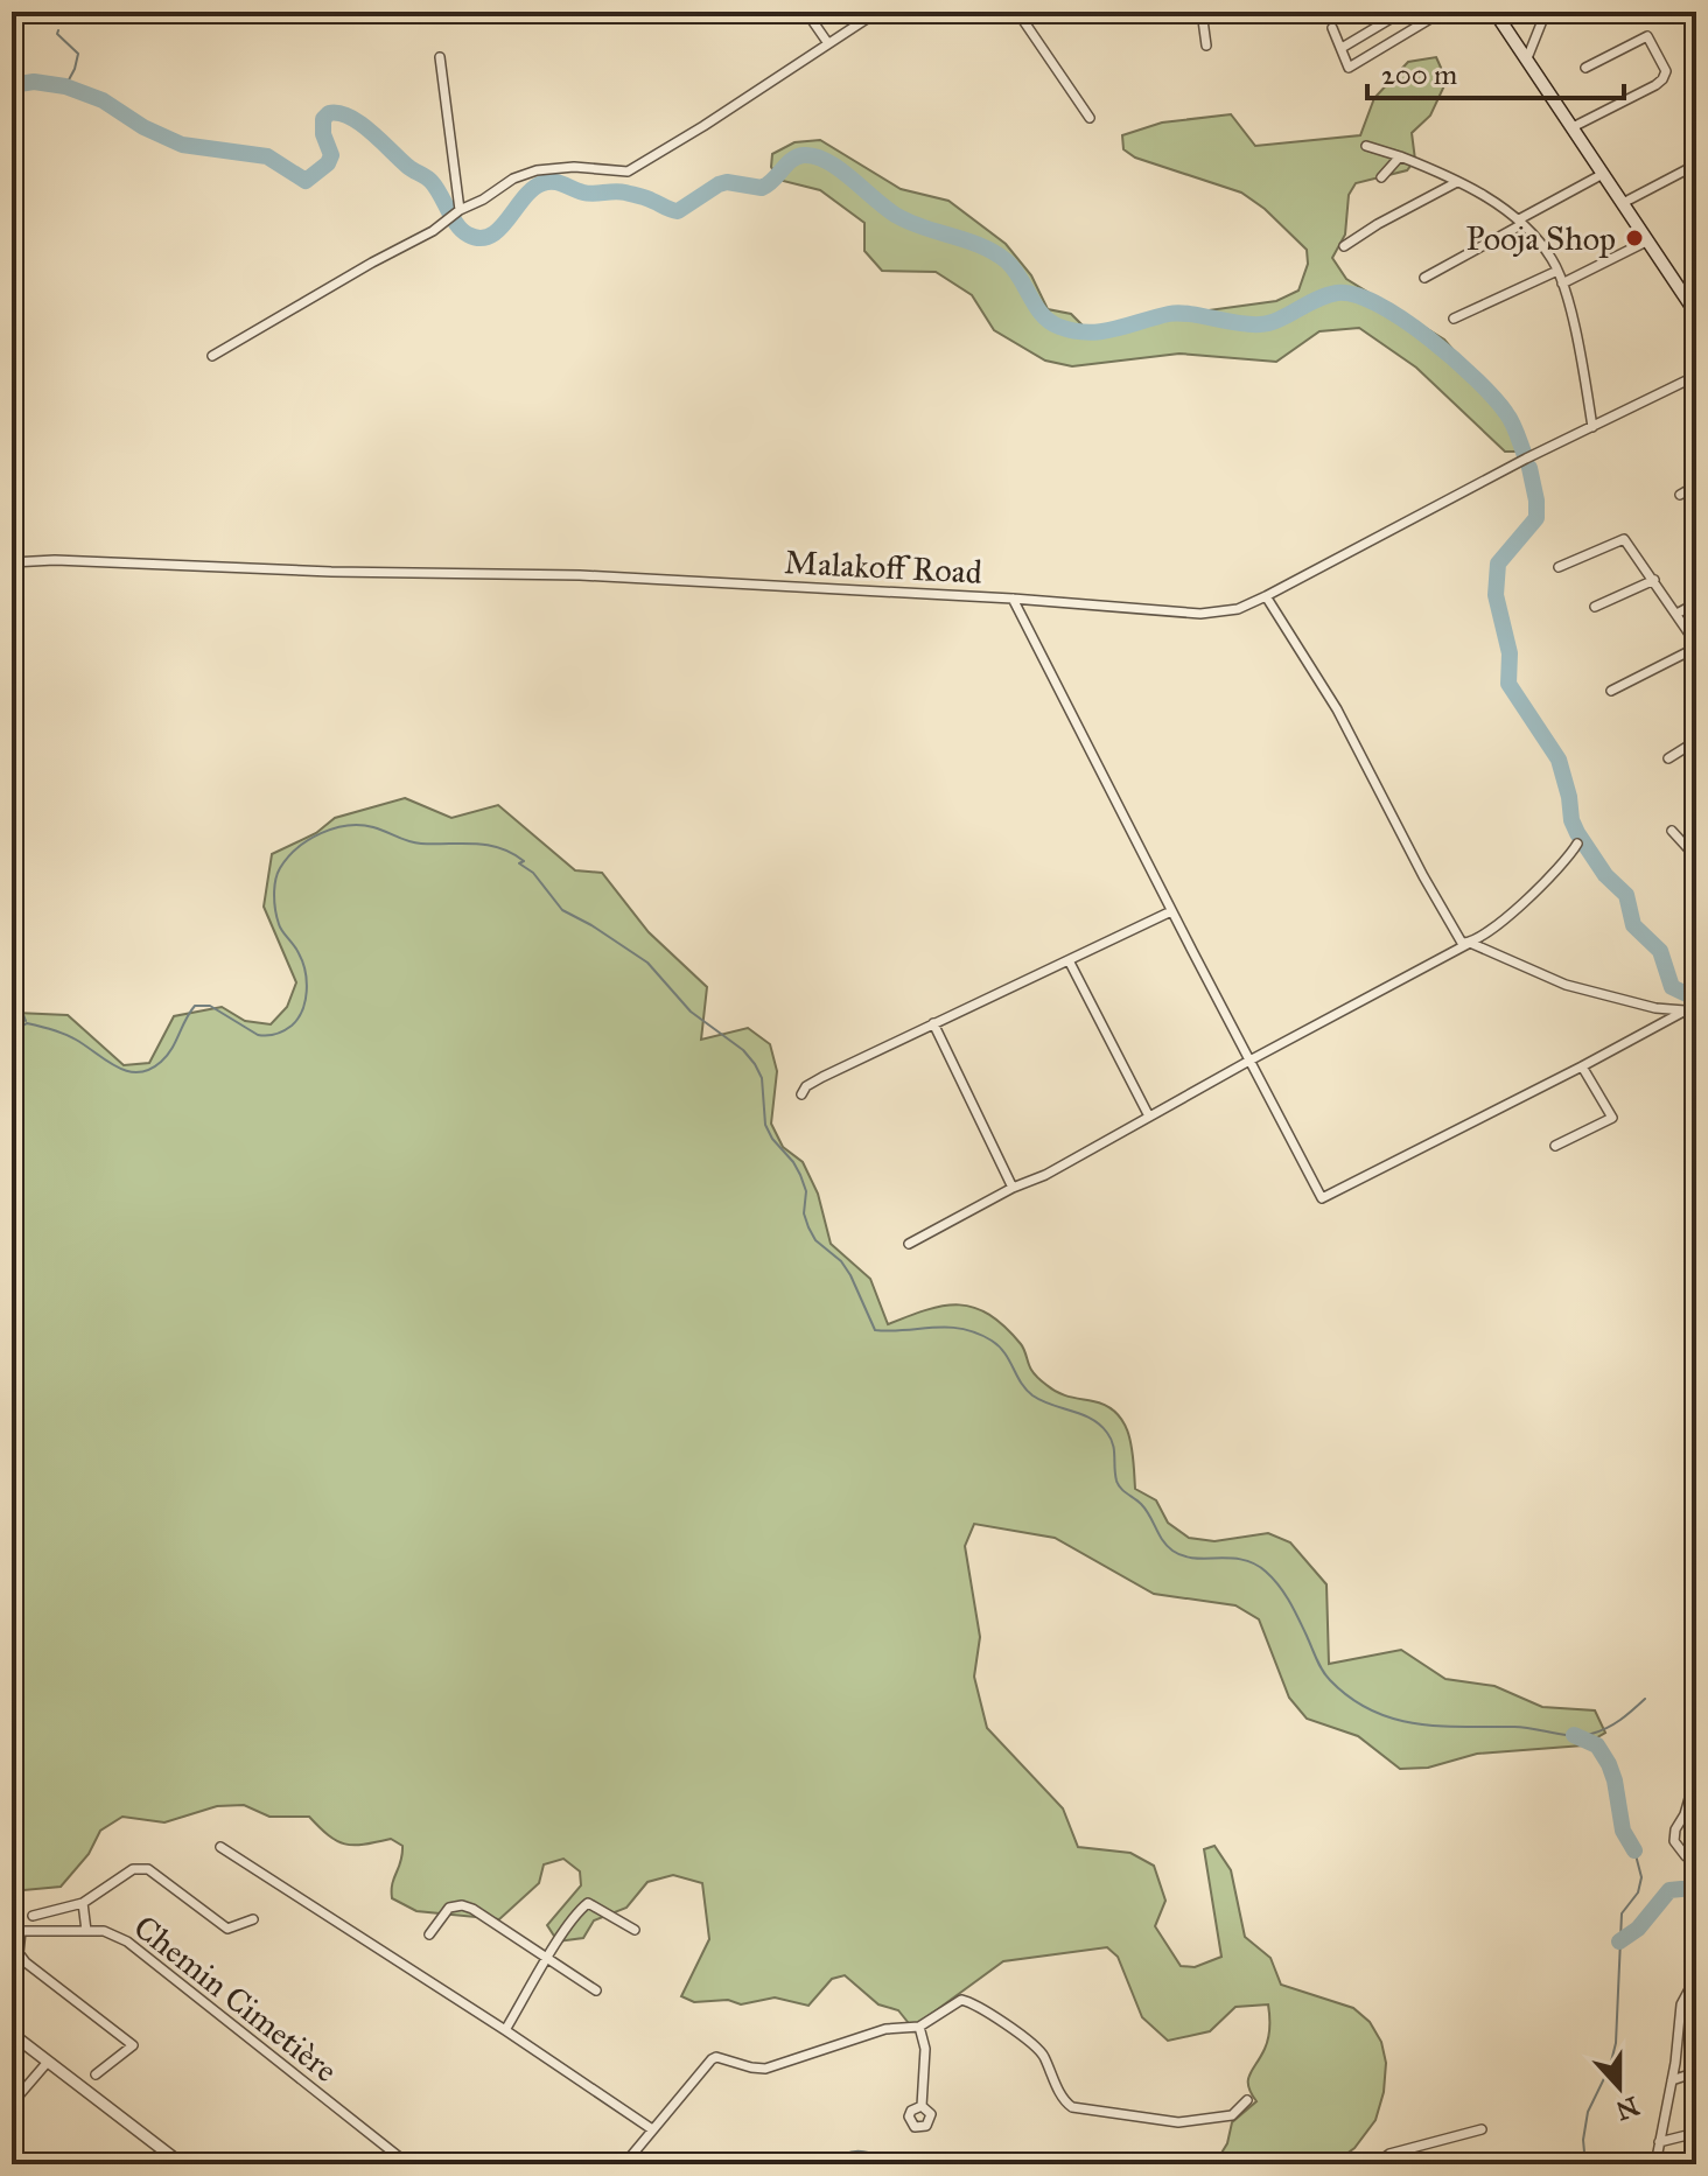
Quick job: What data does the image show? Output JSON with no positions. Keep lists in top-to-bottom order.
{
  "streets": {
    "street": ["Malakoff Road", "Chemin Cimetière"]
  },
  "places": ["Pooja Shop"],
  "scale_bar": "200 m",
  "north": "bottom"
}
